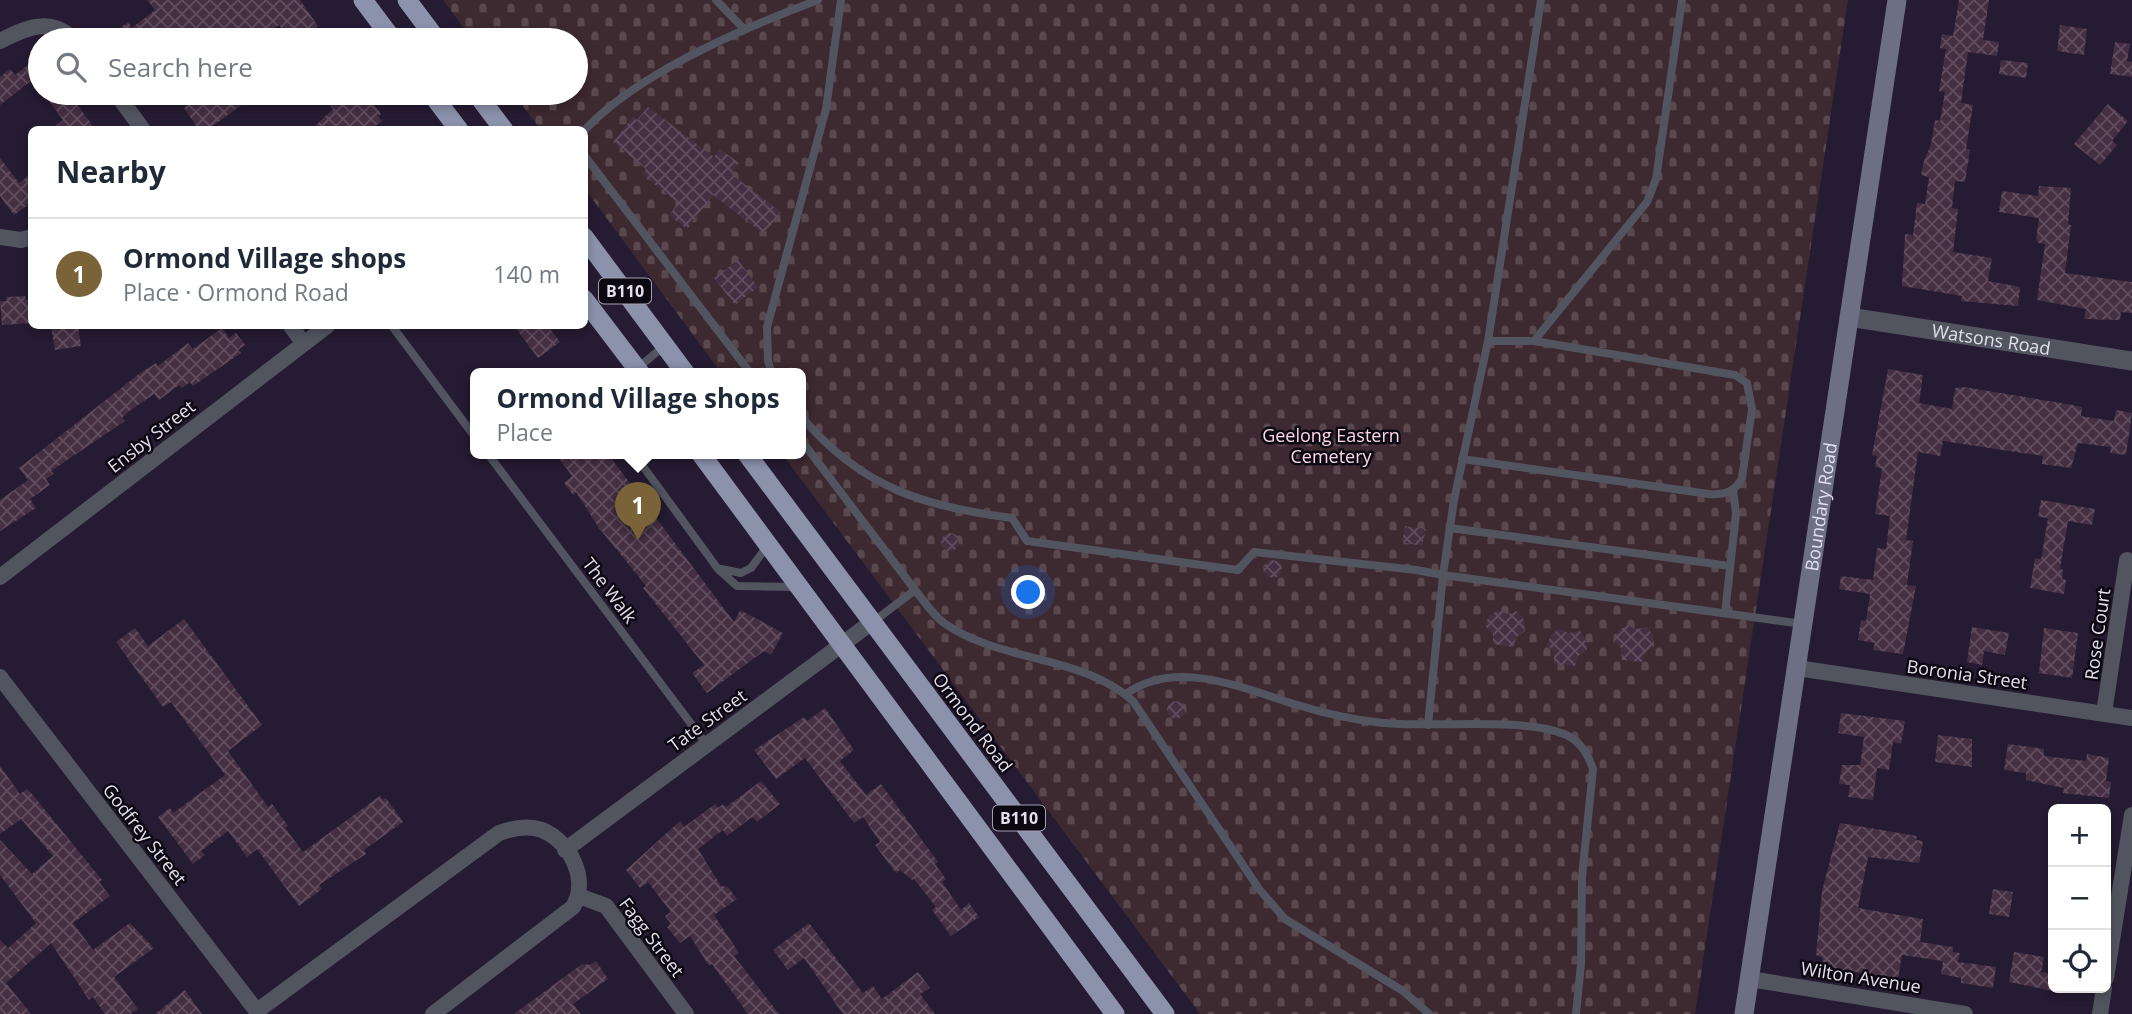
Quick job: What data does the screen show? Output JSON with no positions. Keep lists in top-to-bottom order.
{
  "streets": {
    "highway": ["B110", "Ormond Road"],
    "main road": ["Boundary Road"],
    "street": [
      "Watsons Road",
      "Ensby Street",
      "Rose Court",
      "Boronia Street",
      "Tate Street",
      "Godfrey Street",
      "Fagg Street",
      "Wilton Avenue"
    ],
    "lane": ["The Walk"]
  },
  "crossings": [
    ["B110", "Tate Street"],
    ["Watsons Road", "Boundary Road"],
    ["Boundary Road", "Boronia Street"],
    ["Boundary Road", "Wilton Avenue"],
    ["The Walk", "Tate Street"],
    ["Rose Court", "Boronia Street"],
    ["Tate Street", "Ormond Road"]
  ],
  "parks": ["Geelong Eastern Cemetery"],
  "page": {
    "search": "Search here",
    "heading": "Nearby",
    "list": [
      {
        "mark": "1",
        "name": "Ormond Village shops",
        "note": "Place · Ormond Road",
        "value": "140 m"
      }
    ],
    "popup": ["Ormond Village shops", "Place"],
    "pins": "1",
    "map_buttons": ["+", "−"]
  }
}
